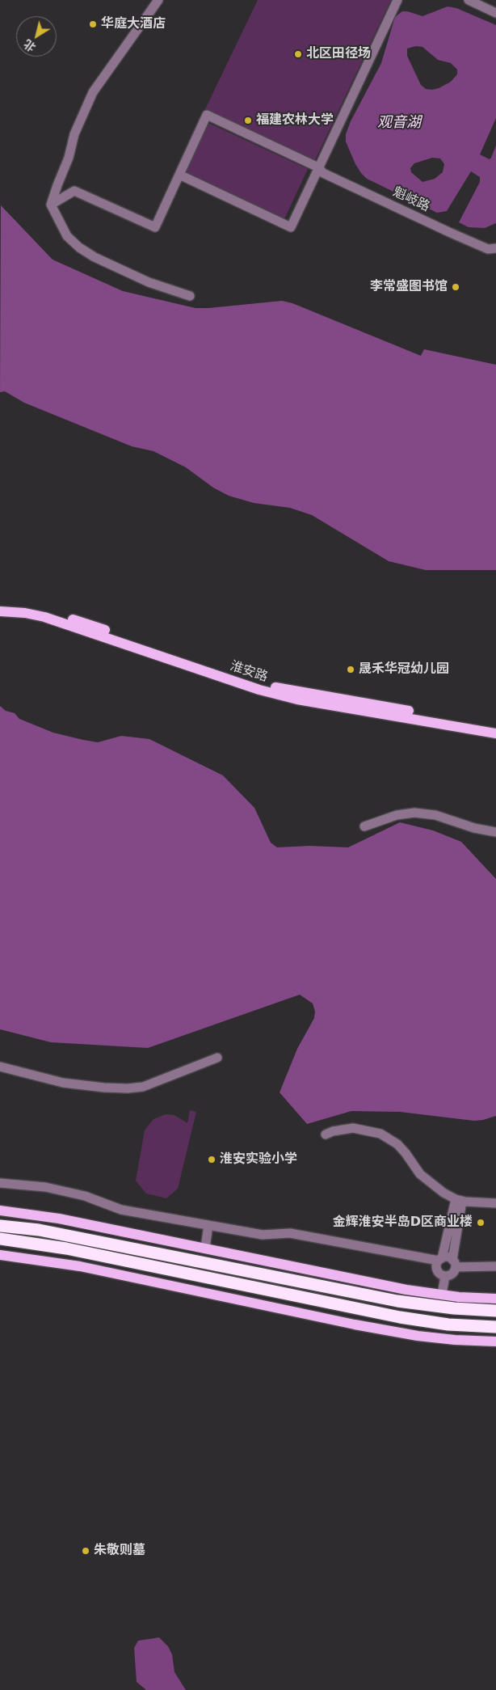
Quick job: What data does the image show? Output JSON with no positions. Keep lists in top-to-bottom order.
{
  "streets": {
    "main road": ["淮安路"],
    "street": ["魁岐路"]
  },
  "water": ["观音湖"],
  "places": [
    "华庭大酒店",
    "北区田径场",
    "福建农林大学",
    "李常盛图书馆",
    "晟禾华冠幼儿园",
    "淮安实验小学",
    "金辉淮安半岛D区商业楼",
    "朱敬则墓"
  ],
  "north": "bottom left"
}
